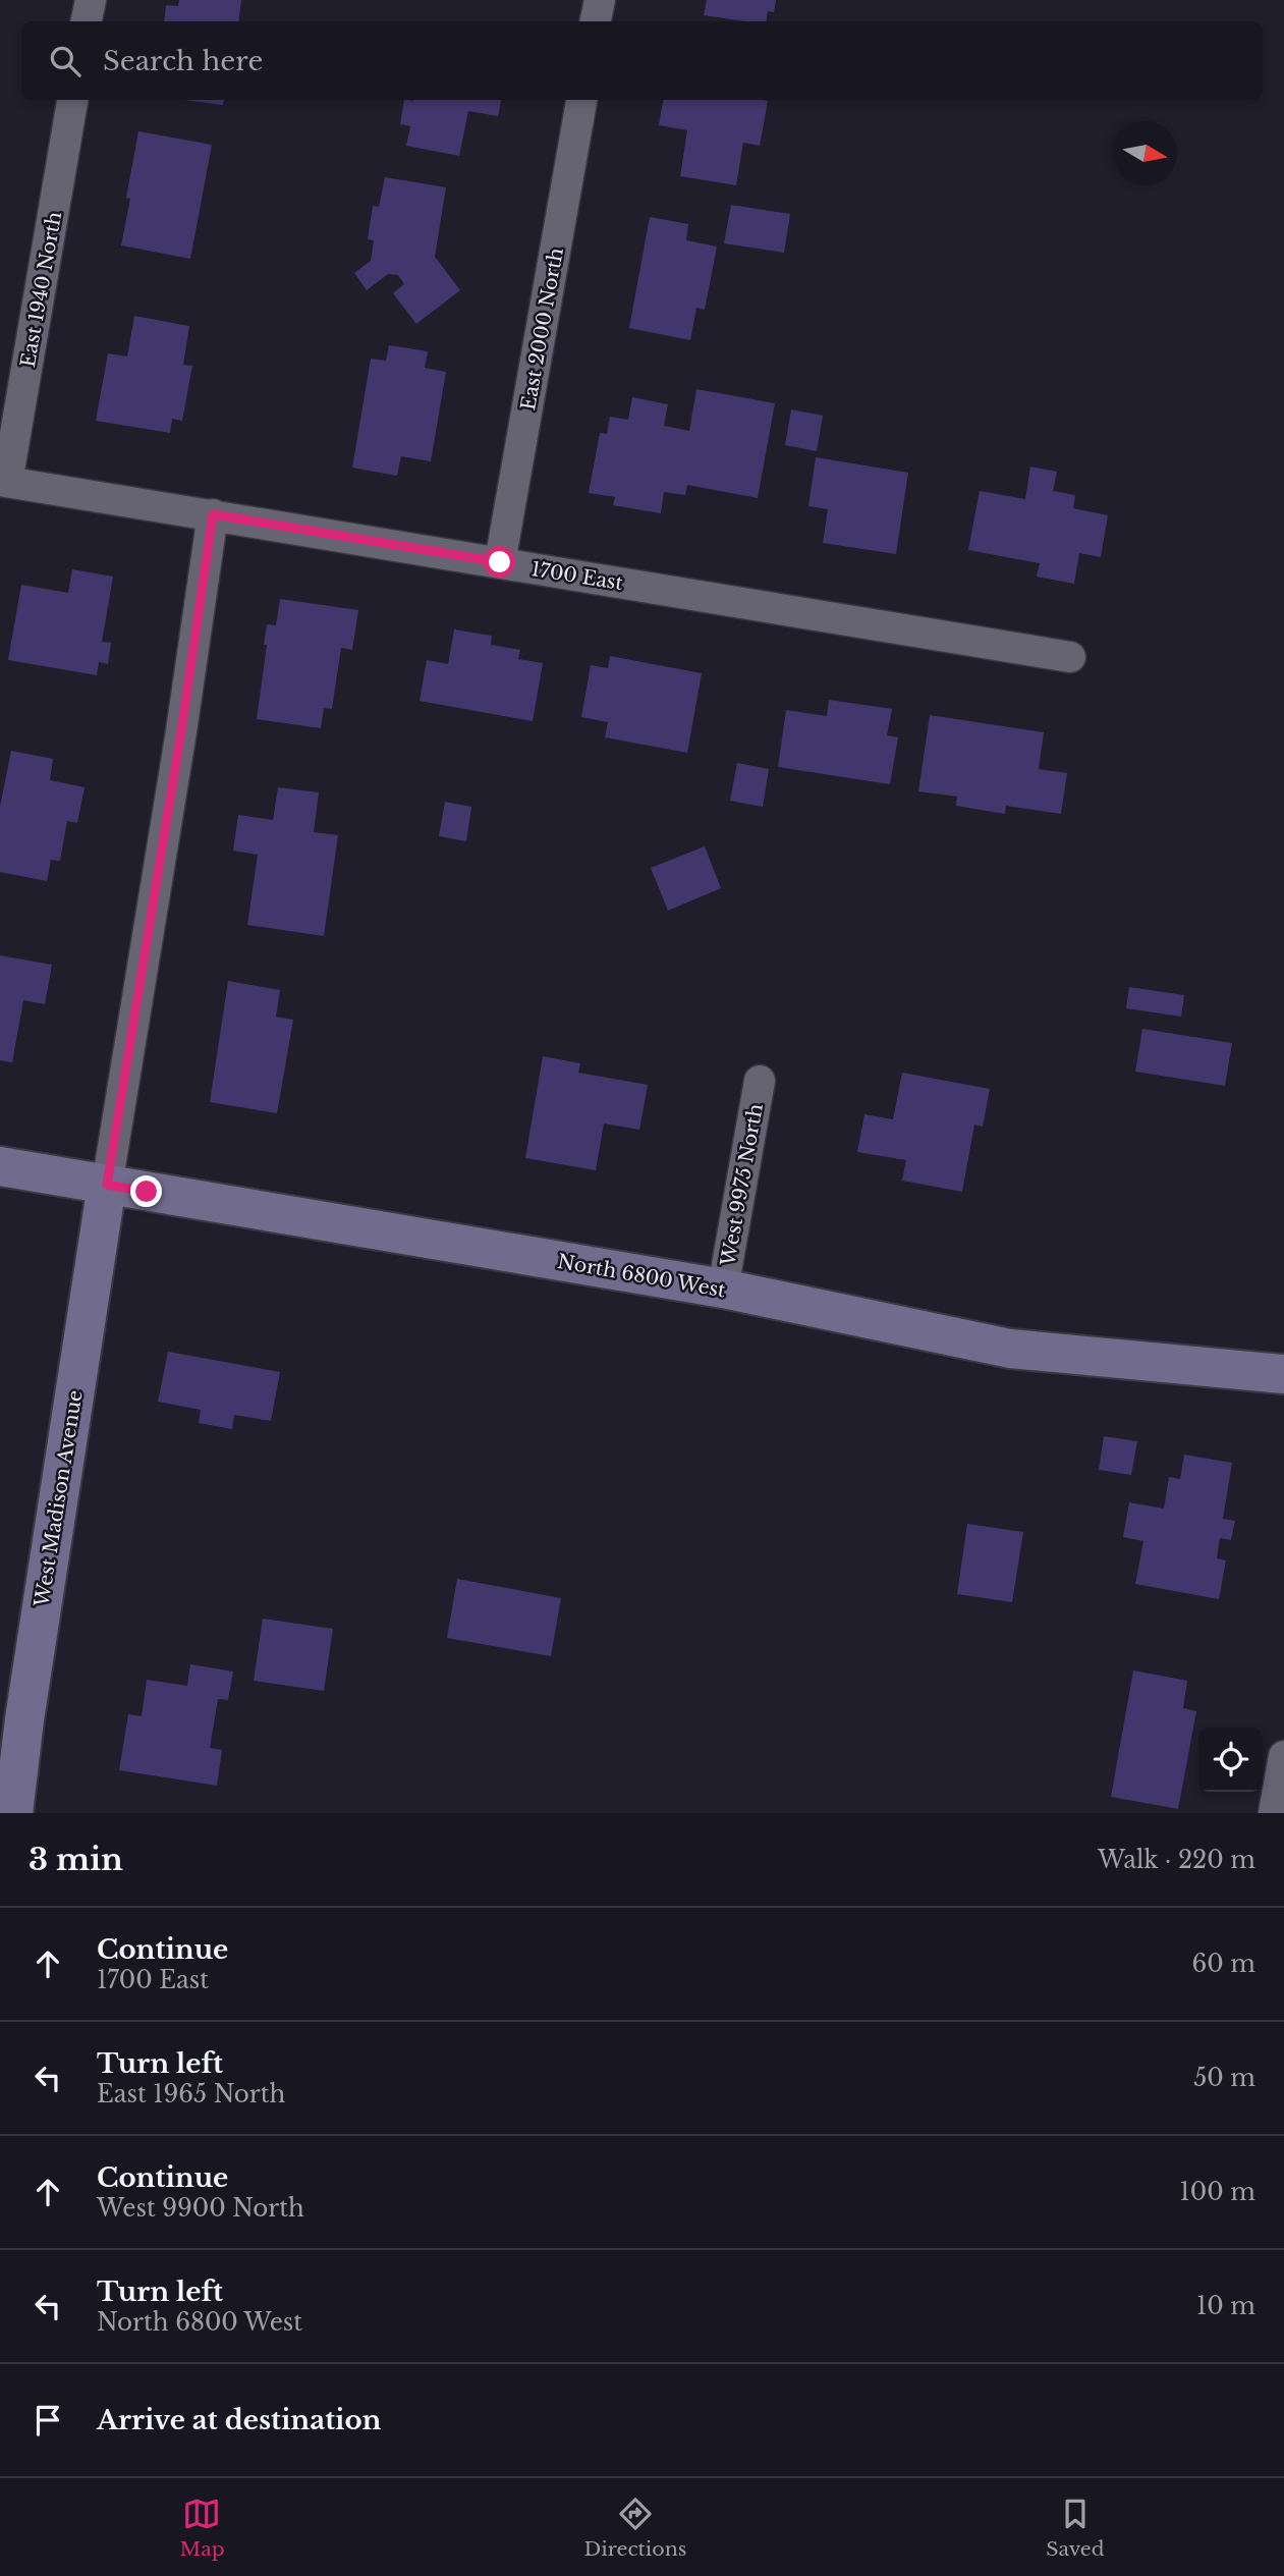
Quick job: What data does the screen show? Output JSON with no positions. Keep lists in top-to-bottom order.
{
  "streets": {
    "street": [
      "East 1940 North",
      "East 2000 North",
      "1700 East",
      "West 9975 North",
      "North 6800 West",
      "West Madison Avenue"
    ]
  },
  "crossings": [
    ["East 1940 North", "1700 East"],
    ["East 2000 North", "1700 East"],
    ["West 9975 North", "North 6800 West"],
    ["North 6800 West", "West Madison Avenue"]
  ],
  "north": "right",
  "page": {
    "search": "Search here",
    "heading": ["3 min", "Walk · 220 m"],
    "list": [
      ["Continue", "1700 East", "60 m"],
      ["Turn left", "East 1965 North", "50 m"],
      ["Continue", "West 9900 North", "100 m"],
      ["Turn left", "North 6800 West", "10 m"],
      "Arrive at destination"
    ],
    "nav": ["Map", "Directions", "Saved"]
  }
}
